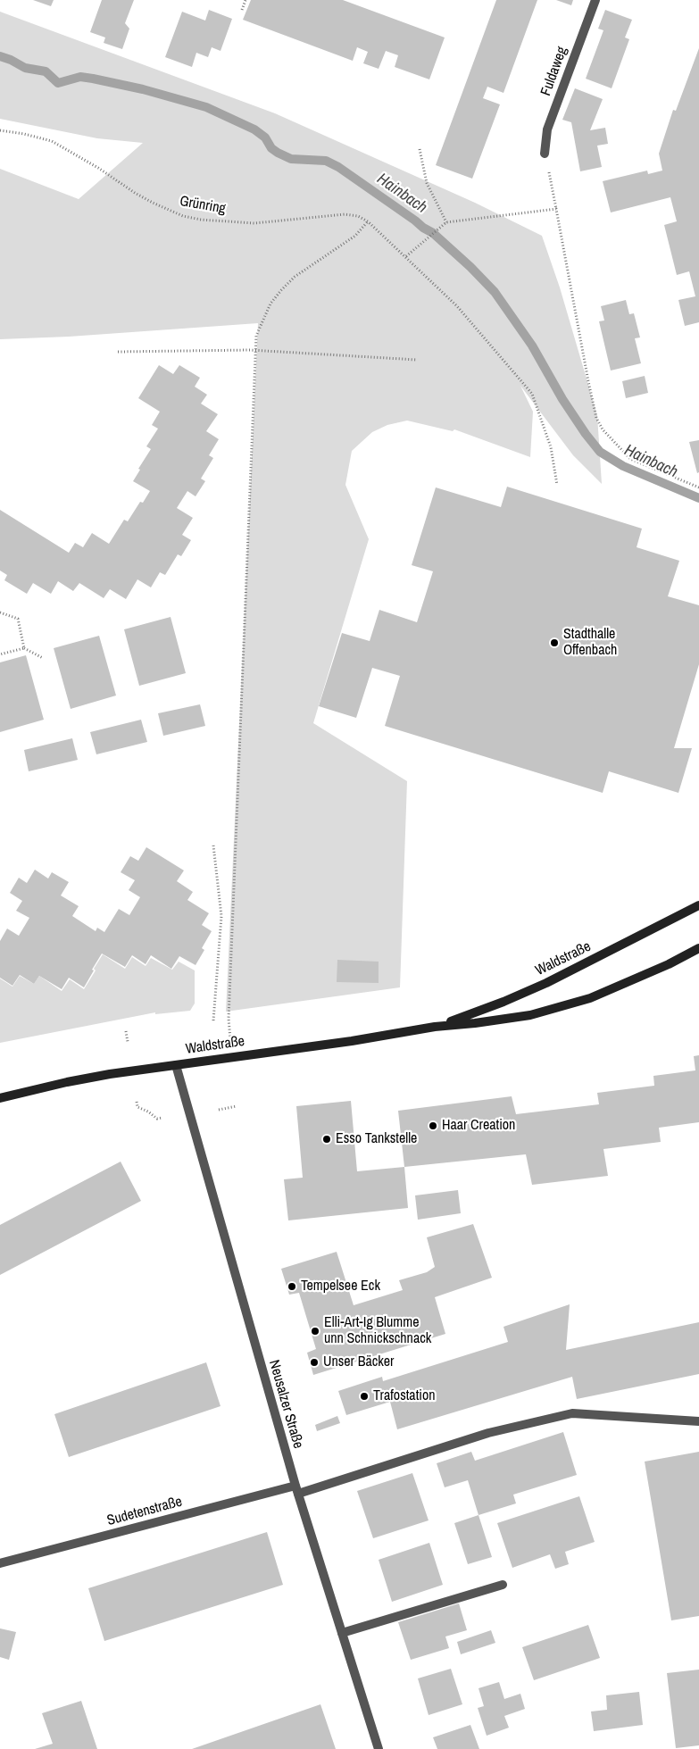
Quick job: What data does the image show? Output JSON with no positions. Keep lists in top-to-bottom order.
{
  "streets": {
    "main road": ["Waldstraße"],
    "street": ["Fuldaweg", "Neusalzer Straße", "Sudetenstraße"],
    "path": ["Grünring"]
  },
  "crossings": [
    ["Waldstraße", "Neusalzer Straße"],
    ["Neusalzer Straße", "Sudetenstraße"]
  ],
  "water": ["Hainbach"],
  "places": [
    "Stadthalle Offenbach",
    "Haar Creation",
    "Esso Tankstelle",
    "Tempelsee Eck",
    "Elli-Art-Ig Blumme unn Schnickschnack",
    "Unser Bäcker",
    "Trafostation"
  ]
}
